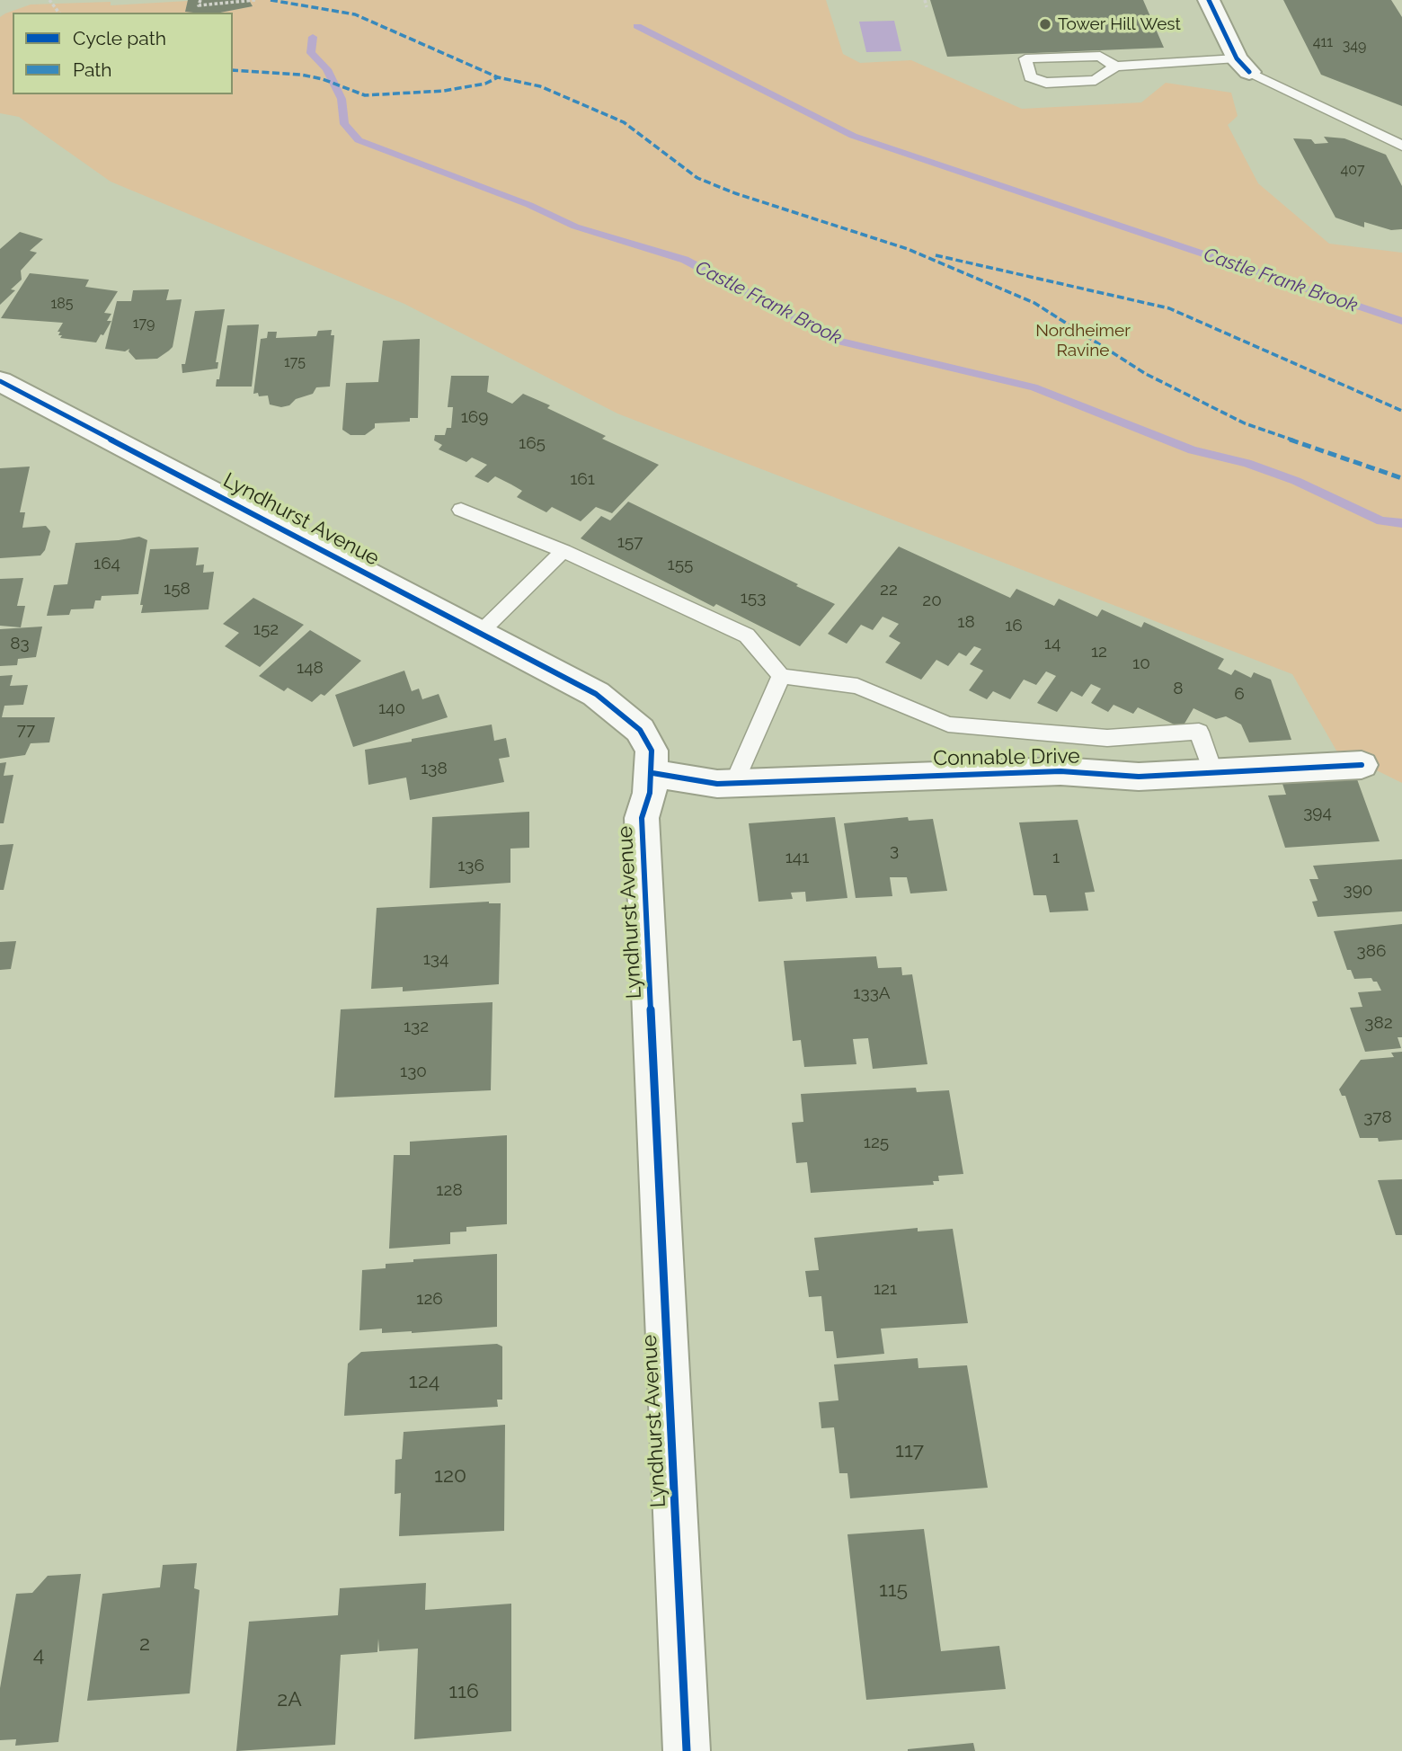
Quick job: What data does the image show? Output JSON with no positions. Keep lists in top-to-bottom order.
{
  "streets": {
    "street": ["Lyndhurst Avenue", "Connable Drive"]
  },
  "crossings": [
    ["Lyndhurst Avenue", "Connable Drive"]
  ],
  "water": ["Castle Frank Brook"],
  "parks": ["Nordheimer Ravine"],
  "places": ["Tower Hill West"],
  "house_numbers": [
    "411",
    "349",
    "407",
    "185",
    "179",
    "175",
    "169",
    "165",
    "161",
    "157",
    "164",
    "155",
    "158",
    "22",
    "153",
    "20",
    "18",
    "16",
    "152",
    "83",
    "14",
    "12",
    "10",
    "148",
    "8",
    "6",
    "140",
    "77",
    "138",
    "394",
    "3",
    "141",
    "1",
    "136",
    "390",
    "386",
    "134",
    "133A",
    "382",
    "132",
    "130",
    "378",
    "125",
    "128",
    "121",
    "126",
    "124",
    "117",
    "120",
    "115",
    "2",
    "4",
    "116",
    "2A"
  ],
  "legend": ["Cycle path", "Path"]
}
